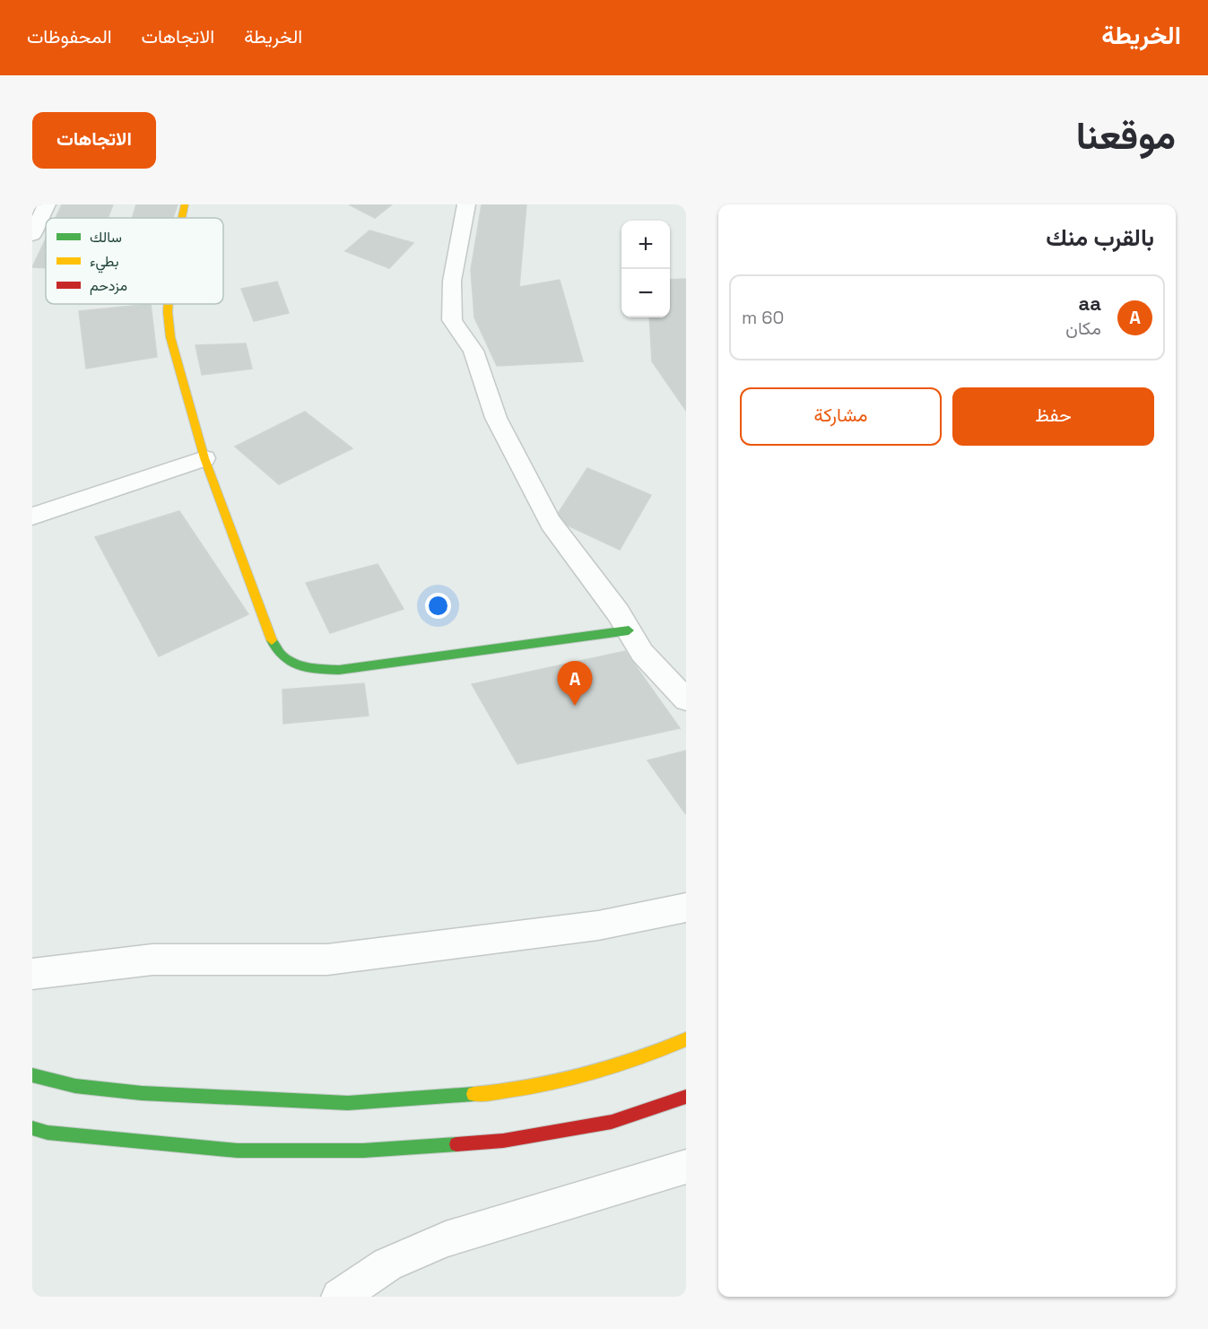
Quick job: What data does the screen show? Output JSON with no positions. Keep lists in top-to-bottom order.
{
  "legend": ["سالك", "بطيء", "مزدحم"],
  "page": {
    "header": "الخريطة",
    "nav": ["الخريطة", "الاتجاهات", "المحفوظات"],
    "title": "موقعنا",
    "buttons": [
      "الاتجاهات",
      ["حفظ", "مشاركة"]
    ],
    "heading": "بالقرب منك",
    "map_buttons": ["+", "−"],
    "list": [
      {
        "mark": "A",
        "name": "aa",
        "note": "مكان",
        "value": "60 m"
      }
    ],
    "pins": "A"
  }
}
